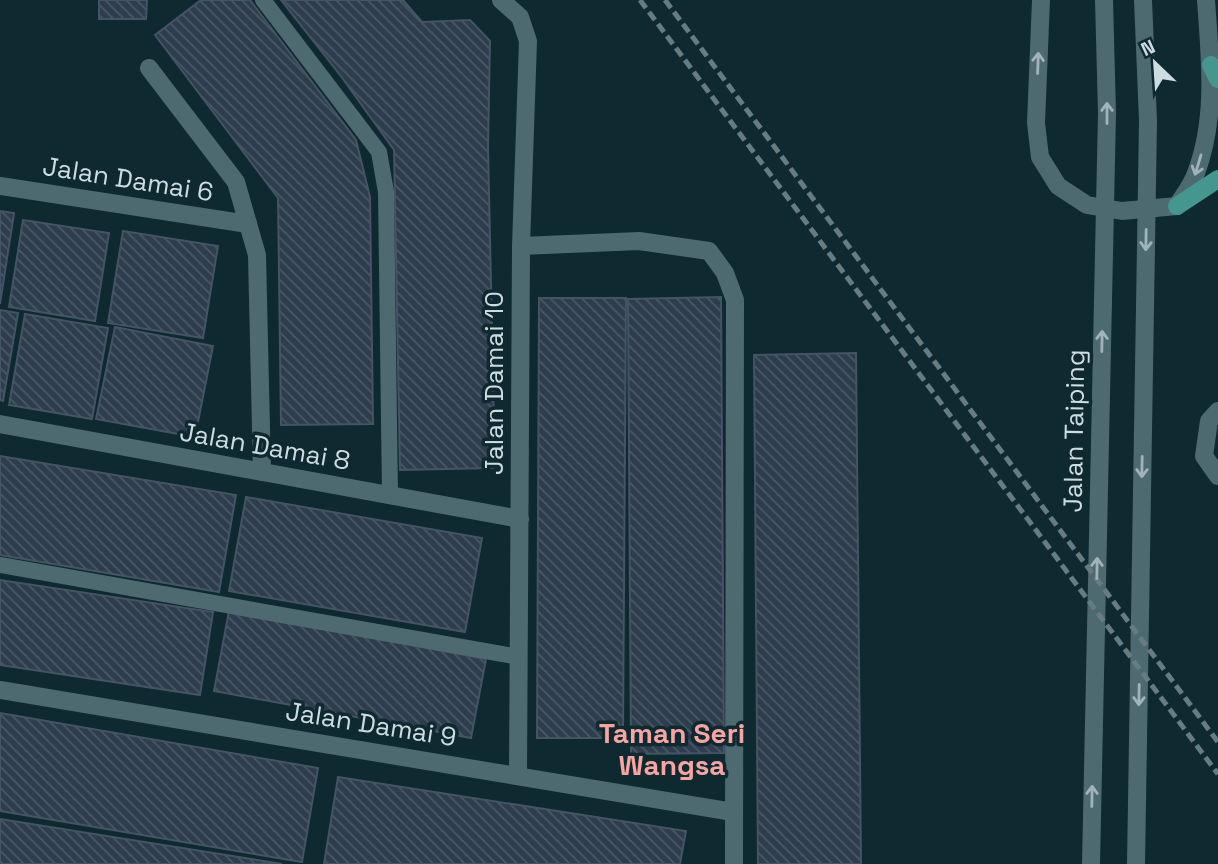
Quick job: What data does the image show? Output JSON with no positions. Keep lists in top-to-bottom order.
{
  "streets": {
    "street": [
      "Jalan Damai 6",
      "Jalan Damai 10",
      "Jalan Taiping",
      "Jalan Damai 8",
      "Jalan Damai 9"
    ]
  },
  "crossings": [
    ["Jalan Damai 10", "Jalan Damai 8"],
    ["Jalan Damai 10", "Jalan Damai 9"]
  ],
  "districts": ["Taman Seri Wangsa"],
  "north": "top left"
}
